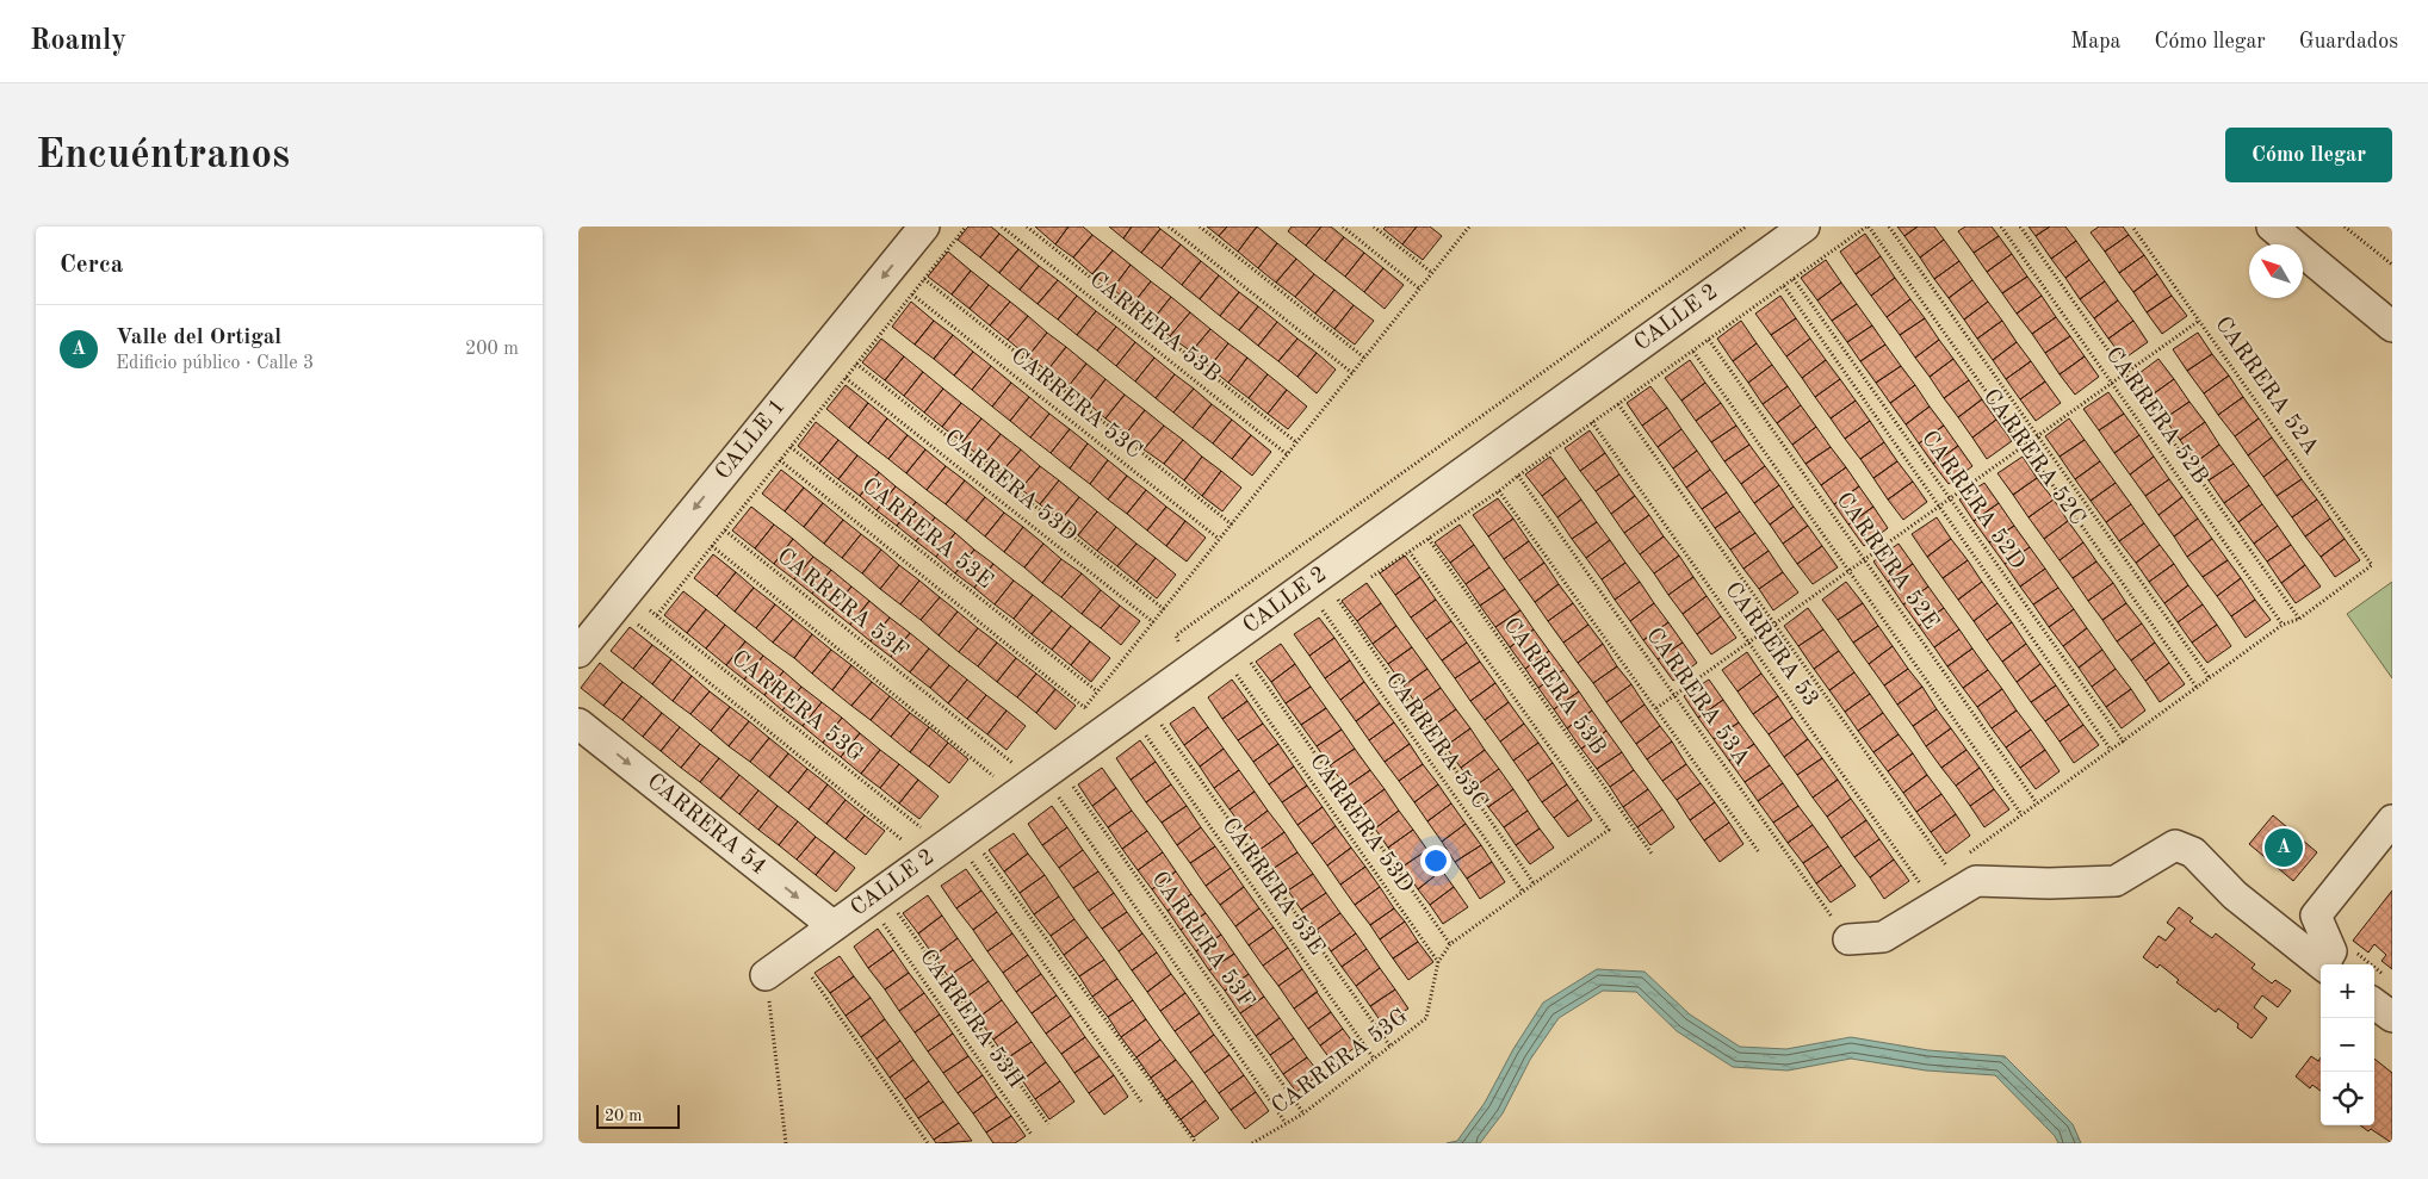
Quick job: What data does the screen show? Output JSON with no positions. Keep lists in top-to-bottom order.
{
  "streets": {
    "street": ["CALLE 2", "CALLE 1", "CARRERA 54"],
    "path": [
      "CARRERA 53B",
      "CARRERA 52A",
      "CARRERA 53C",
      "CARRERA 52B",
      "CARRERA 52C",
      "CARRERA 53D",
      "CARRERA 52D",
      "CARRERA 53E",
      "CARRERA 52E",
      "CARRERA 53F",
      "CARRERA 53",
      "CARRERA 53A",
      "CARRERA 53G",
      "CARRERA 53H"
    ]
  },
  "crossings": [
    ["CALLE 2", "CARRERA 54"],
    ["CARRERA 53B", "CARRERA 53G"],
    ["CARRERA 52A", "CARRERA 52B"],
    ["CARRERA 53C", "CARRERA 53G"],
    ["CARRERA 53D", "CARRERA 53G"],
    ["CARRERA 53E", "CARRERA 53G"],
    ["CARRERA 53F", "CARRERA 53G"]
  ],
  "one_way": ["CALLE 1", "CARRERA 54"],
  "scale_bar": "20 m",
  "north": "top left",
  "page": {
    "header": "Roamly",
    "nav": ["Mapa", "Cómo llegar", "Guardados"],
    "buttons": "Cómo llegar",
    "title": "Encuéntranos",
    "heading": "Cerca",
    "list": [
      {
        "mark": "A",
        "name": "Valle del Ortigal",
        "note": "Edificio público · Calle 3",
        "value": "200 m"
      }
    ],
    "pins": "A",
    "map_buttons": ["+", "−"],
    "scale": "20 m"
  }
}
